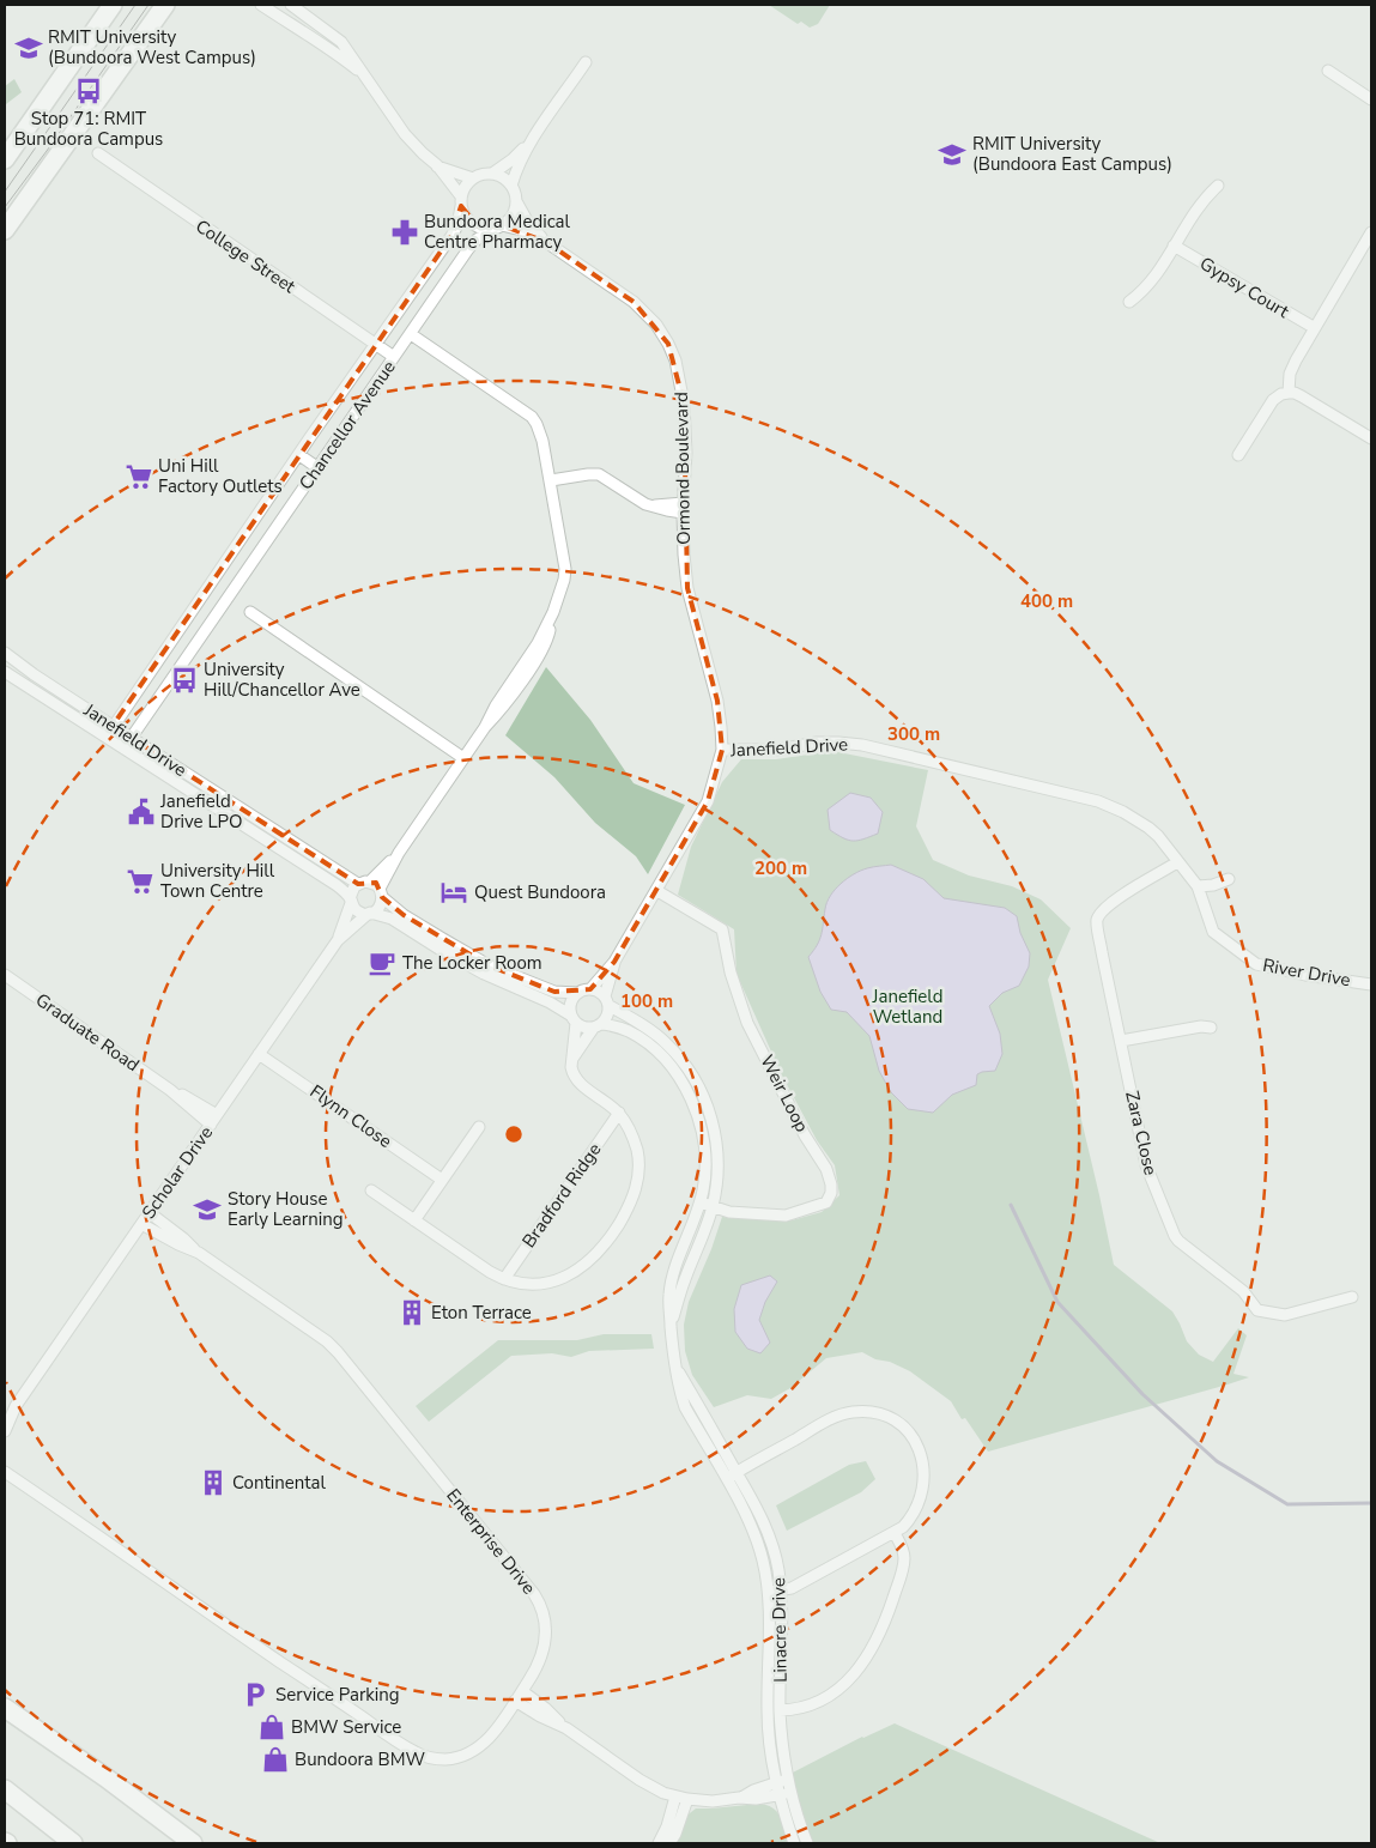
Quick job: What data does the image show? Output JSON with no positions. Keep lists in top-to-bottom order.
{
  "streets": {
    "street": [
      "College Street",
      "Gypsy Court",
      "Chancellor Avenue",
      "Ormond Boulevard",
      "Janefield Drive",
      "River Drive",
      "Graduate Road",
      "Weir Loop",
      "Flynn Close",
      "Zara Close",
      "Scholar Drive",
      "Bradford Ridge",
      "Enterprise Drive",
      "Linacre Drive"
    ]
  },
  "crossings": [
    ["College Street", "Chancellor Avenue"],
    ["Chancellor Avenue", "Ormond Boulevard"],
    ["Chancellor Avenue", "Janefield Drive"],
    ["Ormond Boulevard", "Janefield Drive"],
    ["Janefield Drive", "River Drive"],
    ["Janefield Drive", "Weir Loop"],
    ["Janefield Drive", "Zara Close"],
    ["Janefield Drive", "Scholar Drive"],
    ["Janefield Drive", "Linacre Drive"],
    ["Graduate Road", "Scholar Drive"],
    ["Weir Loop", "Linacre Drive"],
    ["Flynn Close", "Scholar Drive"],
    ["Scholar Drive", "Enterprise Drive"]
  ],
  "parks": ["Janefield Wetland"],
  "places": {
    "school or university": ["RMIT University (Bundoora West Campus)", "RMIT University (Bundoora East Campus)", "Story House Early Learning"],
    "bus stop": ["Stop 71: RMIT Bundoora Campus", "University Hill/Chancellor Ave"],
    "pharmacy": ["Bundoora Medical Centre Pharmacy"],
    "supermarket": ["Uni Hill Factory Outlets", "University Hill Town Centre"],
    "public building": ["Janefield Drive LPO"],
    "hotel": ["Quest Bundoora"],
    "cafe": ["The Locker Room"],
    "building": ["Eton Terrace", "Continental"],
    "parking": ["Service Parking"],
    "shop": ["BMW Service", "Bundoora BMW"]
  },
  "rings": [
    "400 m",
    "300 m",
    "200 m",
    "100 m"
  ]
}
